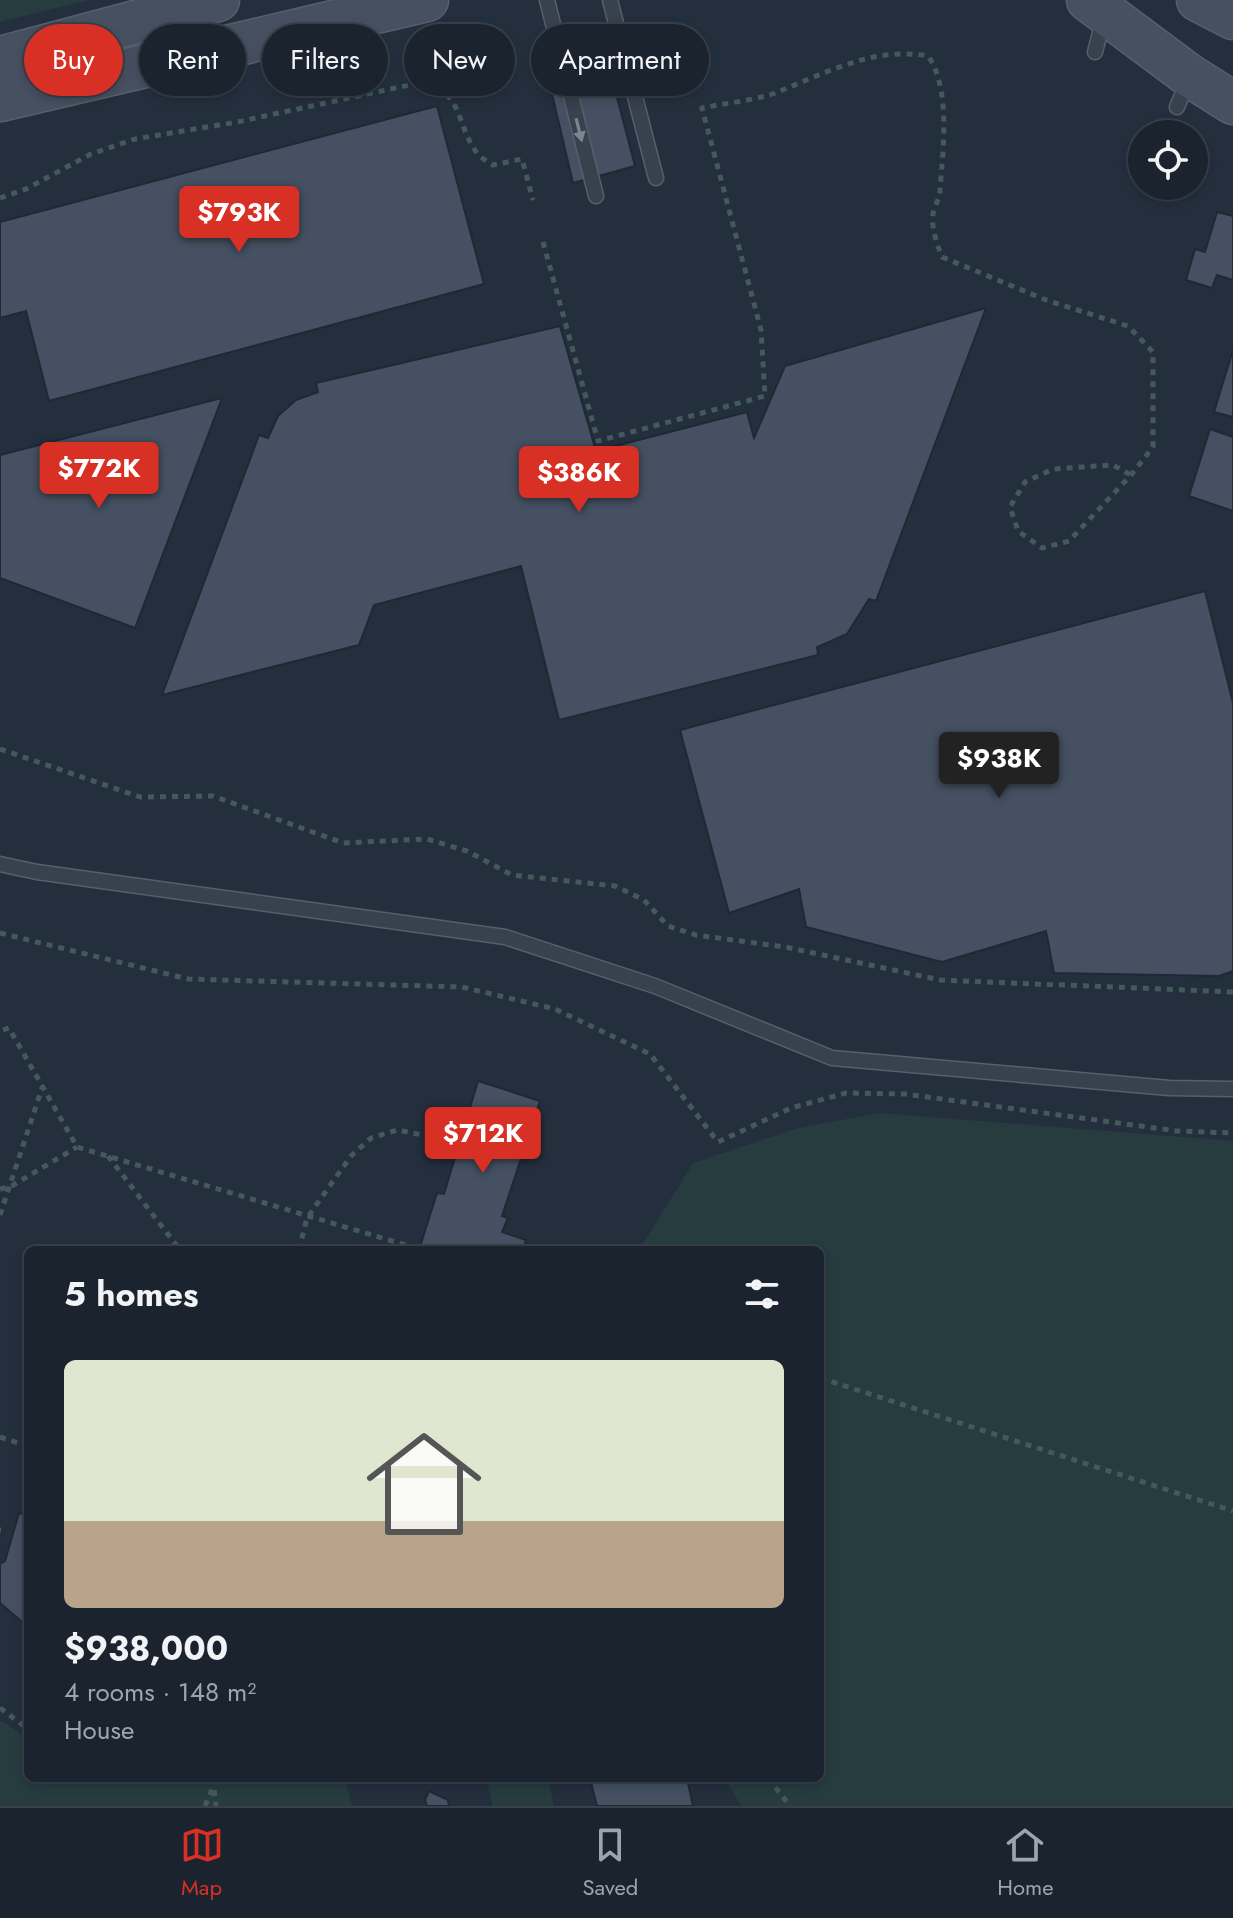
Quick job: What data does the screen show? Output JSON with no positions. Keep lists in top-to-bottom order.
{
  "page": {
    "chip": [
      "Buy",
      "Rent",
      "Filters",
      "New",
      "Apartment"
    ],
    "price": [
      "$793K",
      "$772K",
      "$386K",
      "$938K",
      "$712K"
    ],
    "heading": "5 homes",
    "list": [
      {
        "name": "$938,000",
        "note": "4 rooms · 148 m² · House"
      }
    ],
    "tabs": ["Map", "Saved", "Home"]
  }
}
